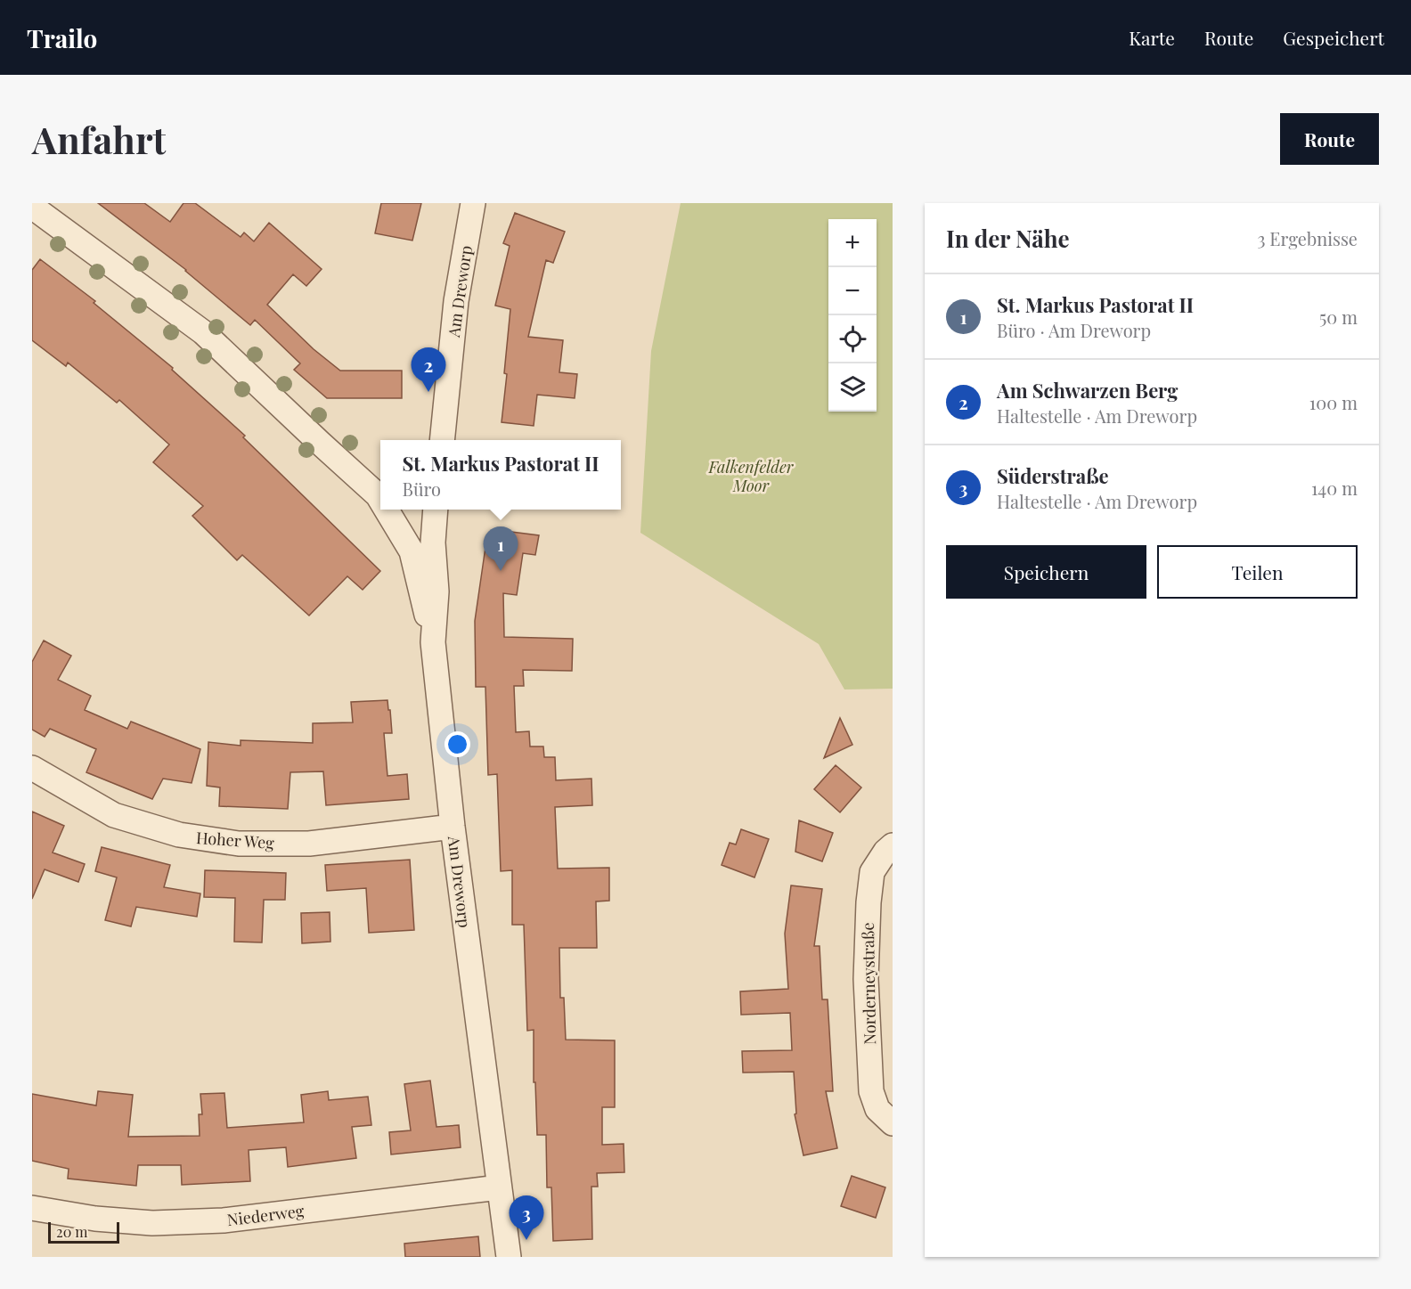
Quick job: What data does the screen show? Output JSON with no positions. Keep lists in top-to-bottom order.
{
  "streets": {
    "street": [
      "Am Dreworp",
      "Hoher Weg",
      "Norderneystraße",
      "Niederweg"
    ]
  },
  "crossings": [
    ["Am Dreworp", "Hoher Weg"],
    ["Am Dreworp", "Niederweg"]
  ],
  "parks": ["Falkenfelder Moor"],
  "scale_bar": "20 m",
  "page": {
    "header": "Trailo",
    "nav": ["Karte", "Route", "Gespeichert"],
    "buttons": [
      "Route",
      ["Speichern", "Teilen"]
    ],
    "title": "Anfahrt",
    "heading": ["In der Nähe", "3 Ergebnisse"],
    "map_buttons": ["+", "−"],
    "list": [
      {
        "mark": "1",
        "name": "St. Markus Pastorat II",
        "note": "Büro · Am Dreworp",
        "value": "50 m"
      },
      {
        "mark": "2",
        "name": "Am Schwarzen Berg",
        "note": "Haltestelle · Am Dreworp",
        "value": "100 m"
      },
      {
        "mark": "3",
        "name": "Süderstraße",
        "note": "Haltestelle · Am Dreworp",
        "value": "140 m"
      }
    ],
    "pins": ["2", "1", "3"],
    "popup": ["St. Markus Pastorat II", "Büro"],
    "scale": "20 m"
  }
}
